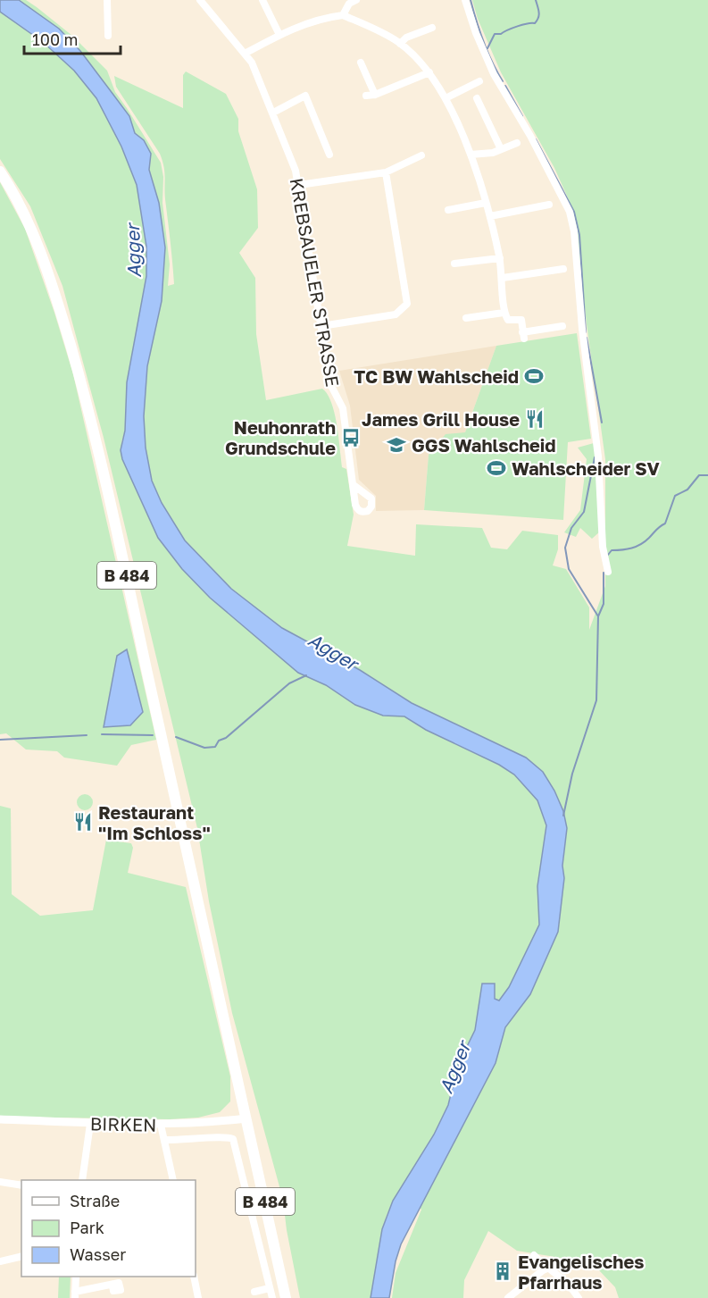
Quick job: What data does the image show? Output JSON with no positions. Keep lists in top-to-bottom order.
{
  "streets": {
    "main road": ["B 484"],
    "street": ["KREBSAUELER STRASSE", "BIRKEN"]
  },
  "crossings": [
    ["B 484", "BIRKEN"]
  ],
  "water": ["Agger"],
  "places": {
    "sports": ["TC BW Wahlscheid", "Wahlscheider SV"],
    "restaurant": ["James Grill House", "Restaurant \"Im Schloss\""],
    "bus stop": ["Neuhonrath Grundschule"],
    "school or university": ["GGS Wahlscheid"],
    "building": ["Evangelisches Pfarrhaus"]
  },
  "legend": ["Straße", "Park", "Wasser"],
  "scale_bar": "100 m"
}
